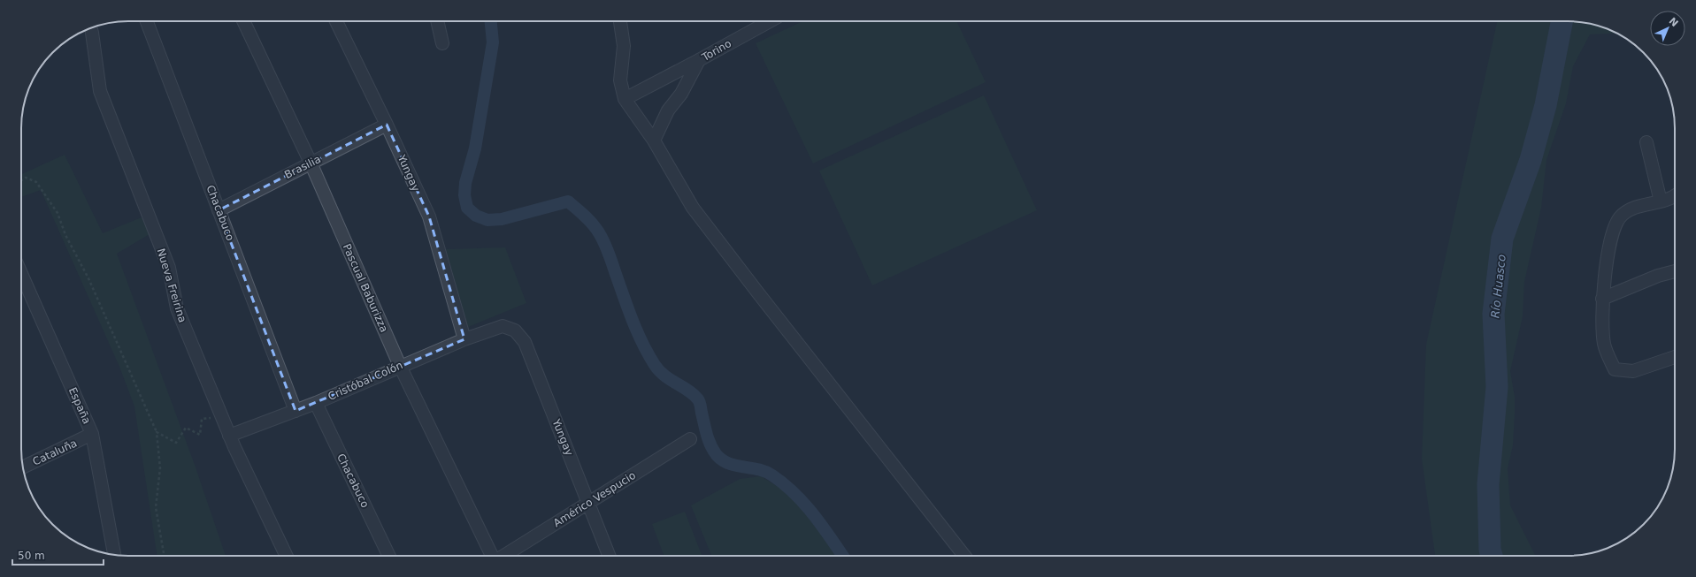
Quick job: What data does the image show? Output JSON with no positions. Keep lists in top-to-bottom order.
{
  "streets": {
    "street": [
      "Torino",
      "Brasilia",
      "Yungay",
      "Chacabuco",
      "Nueva Freirina",
      "Pascual Baburizza",
      "Cristóbal Colón",
      "España",
      "Cataluña",
      "Américo Vespucio"
    ]
  },
  "crossings": [
    ["Brasilia", "Yungay"],
    ["Brasilia", "Chacabuco"],
    ["Brasilia", "Pascual Baburizza"],
    ["Yungay", "Cristóbal Colón"],
    ["Yungay", "Américo Vespucio"],
    ["Chacabuco", "Cristóbal Colón"],
    ["Nueva Freirina", "Cristóbal Colón"],
    ["Pascual Baburizza", "Cristóbal Colón"],
    ["España", "Cataluña"]
  ],
  "water": ["Río Huasco"],
  "scale_bar": "50 m",
  "north": "top right"
}
